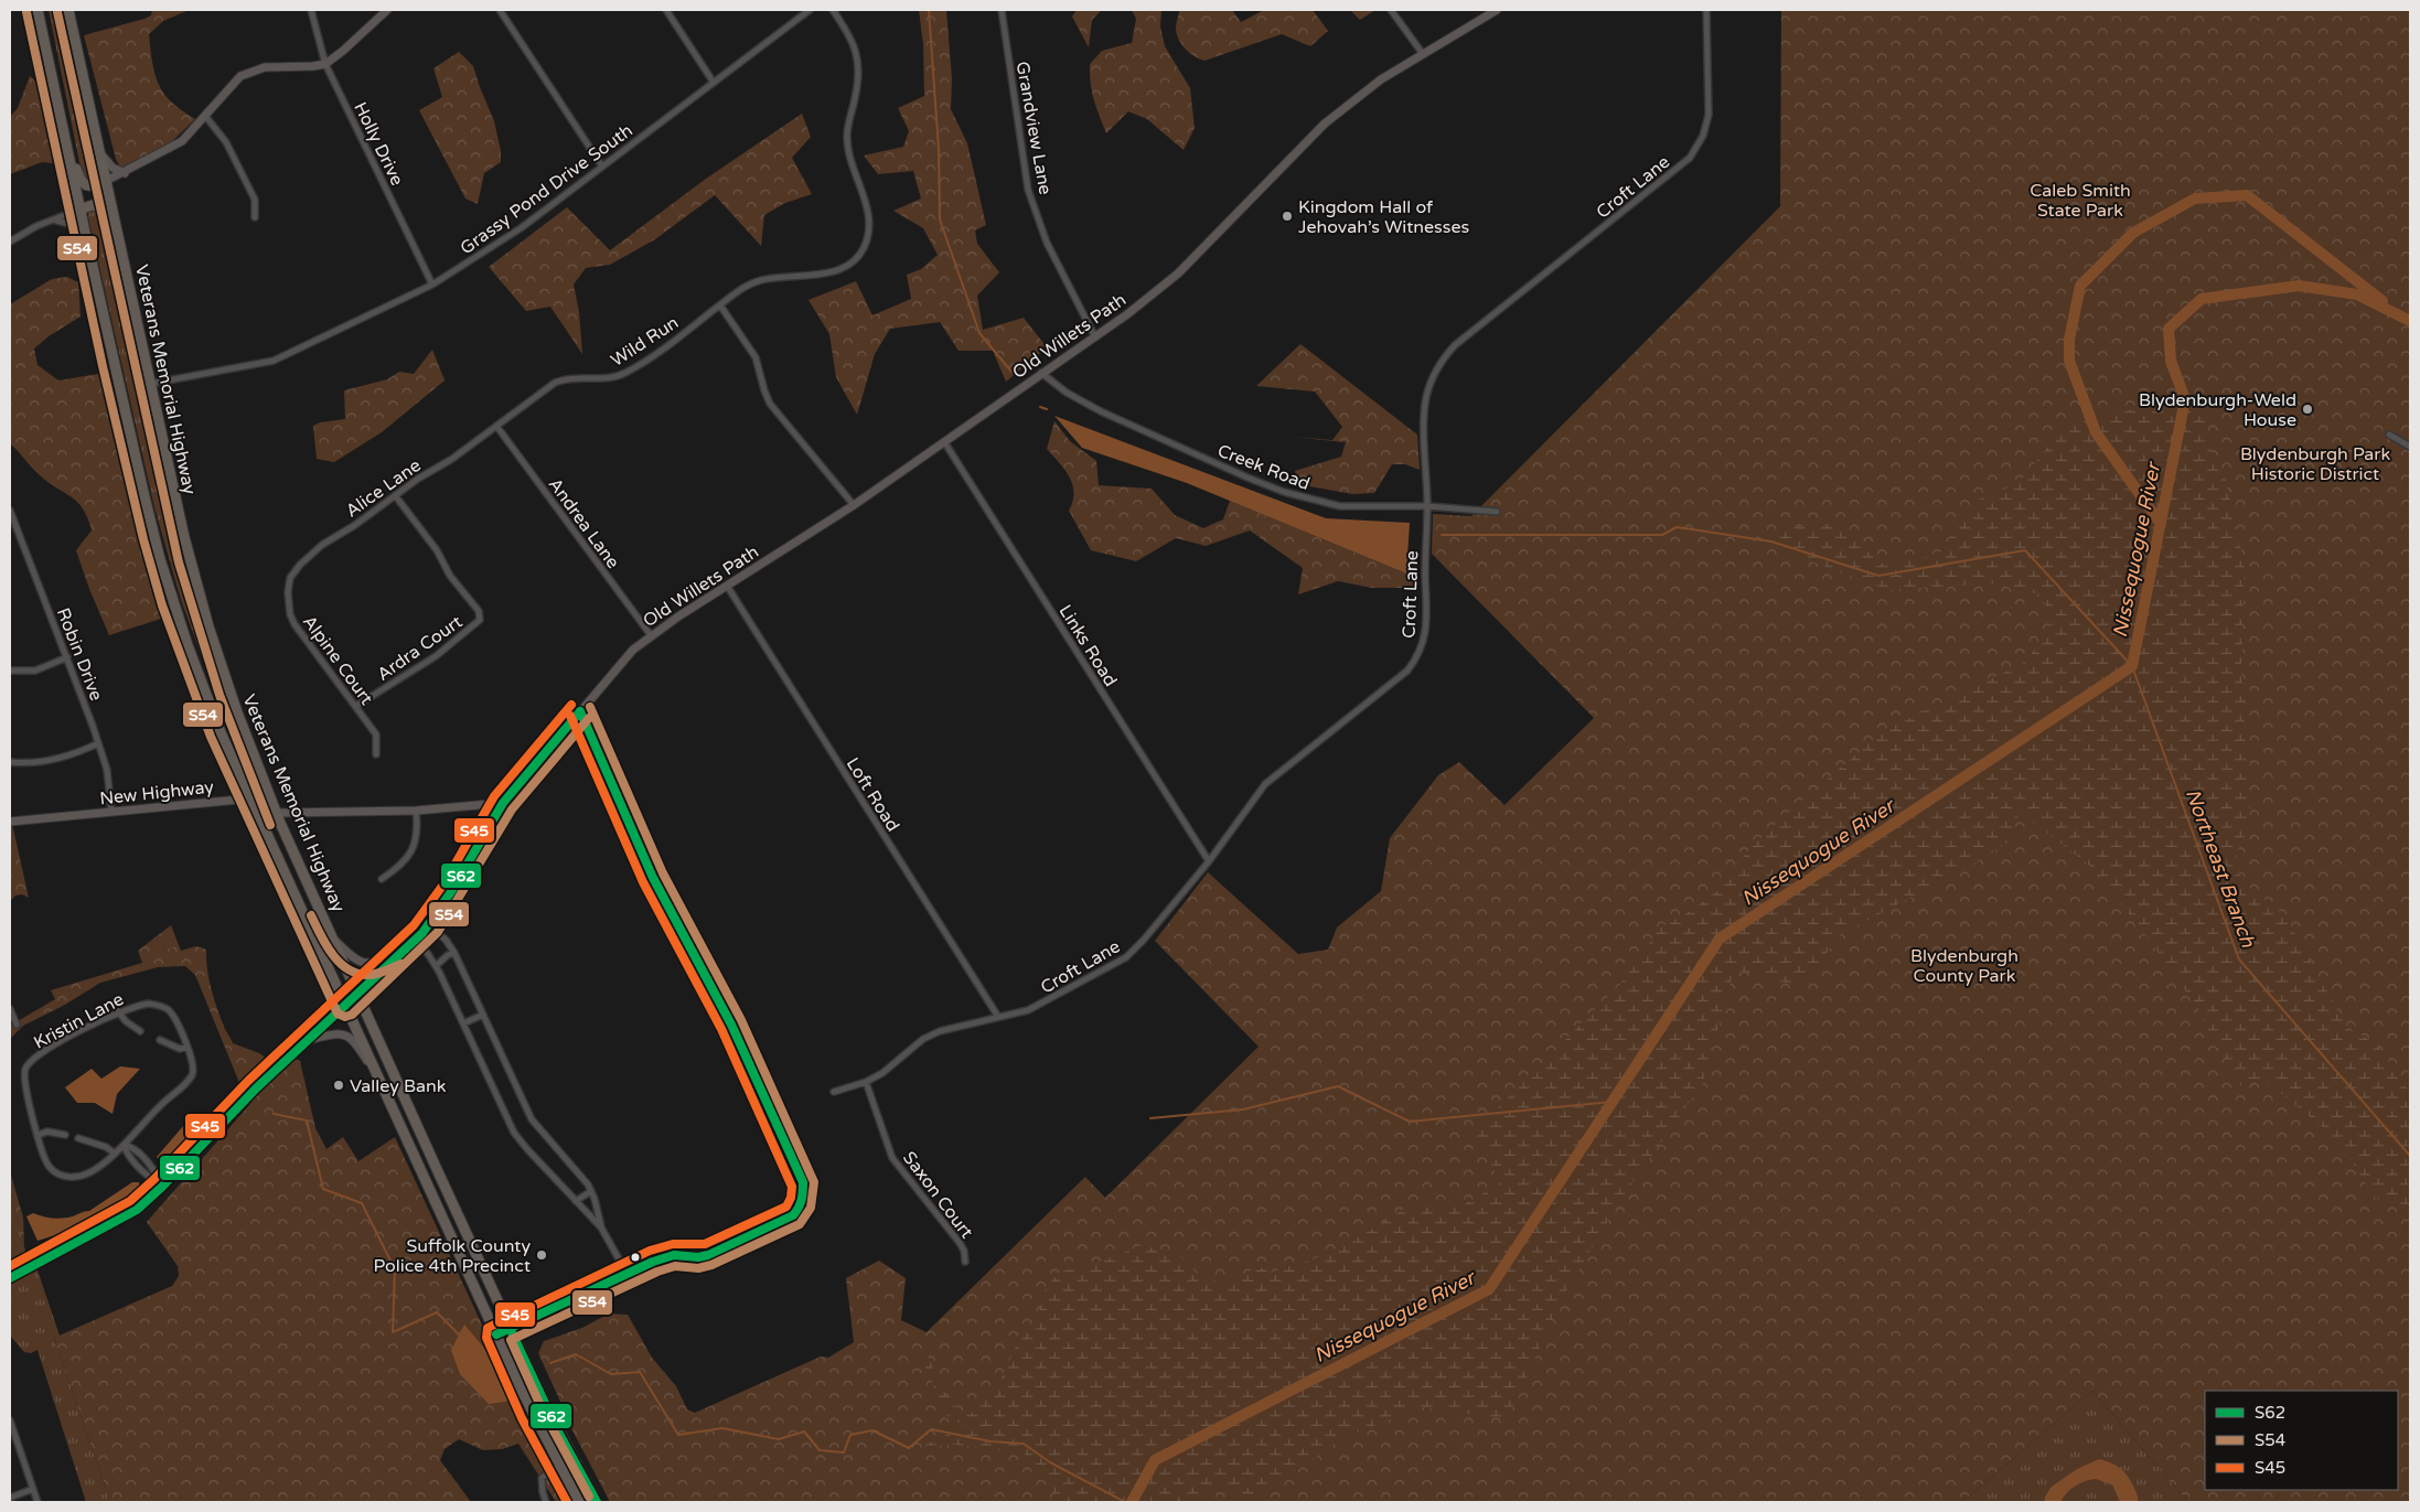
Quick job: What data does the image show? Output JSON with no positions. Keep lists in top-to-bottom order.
{
  "streets": {
    "highway": ["Veterans Memorial Highway"],
    "main road": ["Old Willets Path", "New Highway"],
    "street": [
      "Grandview Lane",
      "Holly Drive",
      "Croft Lane",
      "Grassy Pond Drive South",
      "Wild Run",
      "Creek Road",
      "Alice Lane",
      "Andrea Lane",
      "Links Road",
      "Ardra Court",
      "Robin Drive",
      "Alpine Court",
      "Loft Road",
      "Kristin Lane",
      "Saxon Court"
    ]
  },
  "crossings": [
    ["Grandview Lane", "Old Willets Path"],
    ["Holly Drive", "Grassy Pond Drive South"],
    ["Croft Lane", "Creek Road"],
    ["Croft Lane", "Links Road"],
    ["Croft Lane", "Loft Road"],
    ["Croft Lane", "Saxon Court"],
    ["Grassy Pond Drive South", "Veterans Memorial Highway"],
    ["Old Willets Path", "Veterans Memorial Highway"],
    ["Old Willets Path", "Creek Road"],
    ["Old Willets Path", "Andrea Lane"],
    ["Old Willets Path", "Links Road"],
    ["Old Willets Path", "Loft Road"],
    ["Wild Run", "Alice Lane"],
    ["Wild Run", "Andrea Lane"],
    ["Veterans Memorial Highway", "New Highway"],
    ["Alice Lane", "Andrea Lane"],
    ["Alice Lane", "Ardra Court"],
    ["Alice Lane", "Alpine Court"],
    ["Ardra Court", "Alpine Court"],
    ["Robin Drive", "New Highway"]
  ],
  "water": ["Nissequogue River", "Northeast Branch"],
  "parks": ["Caleb Smith State Park", "Blydenburgh Park Historic District", "Blydenburgh County Park"],
  "places": [
    "Kingdom Hall of Jehovah’s Witnesses",
    "Blydenburgh-Weld House",
    "Valley Bank",
    "Suffolk County Police 4th Precinct"
  ],
  "lines": ["transit line S54", "transit line S45", "transit line S62"],
  "legend": ["S62", "S54", "S45"]
}
